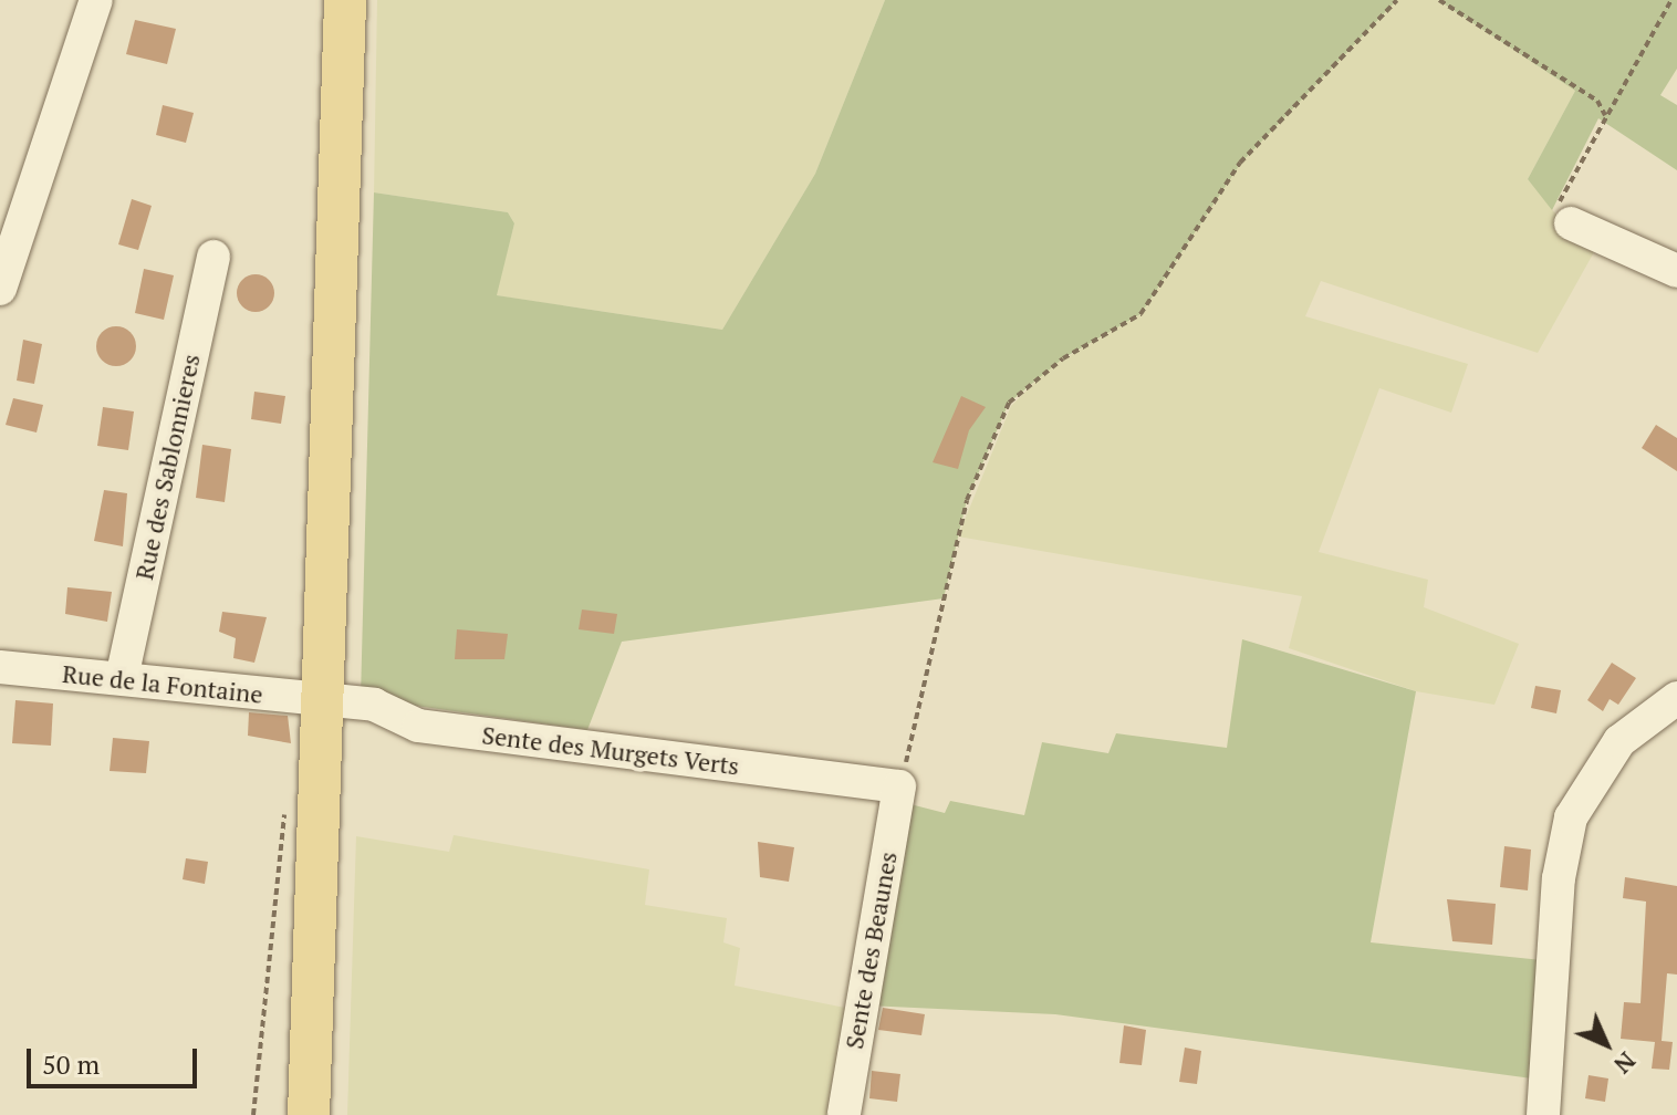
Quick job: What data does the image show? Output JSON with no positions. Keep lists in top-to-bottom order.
{
  "streets": {
    "street": [
      "Rue des Sablonnieres",
      "Rue de la Fontaine",
      "Sente des Murgets Verts",
      "Sente des Beaunes"
    ]
  },
  "crossings": [
    ["Rue des Sablonnieres", "Rue de la Fontaine"],
    ["Rue de la Fontaine", "Sente des Murgets Verts"],
    ["Sente des Murgets Verts", "Sente des Beaunes"]
  ],
  "scale_bar": "50 m",
  "north": "bottom right"
}
